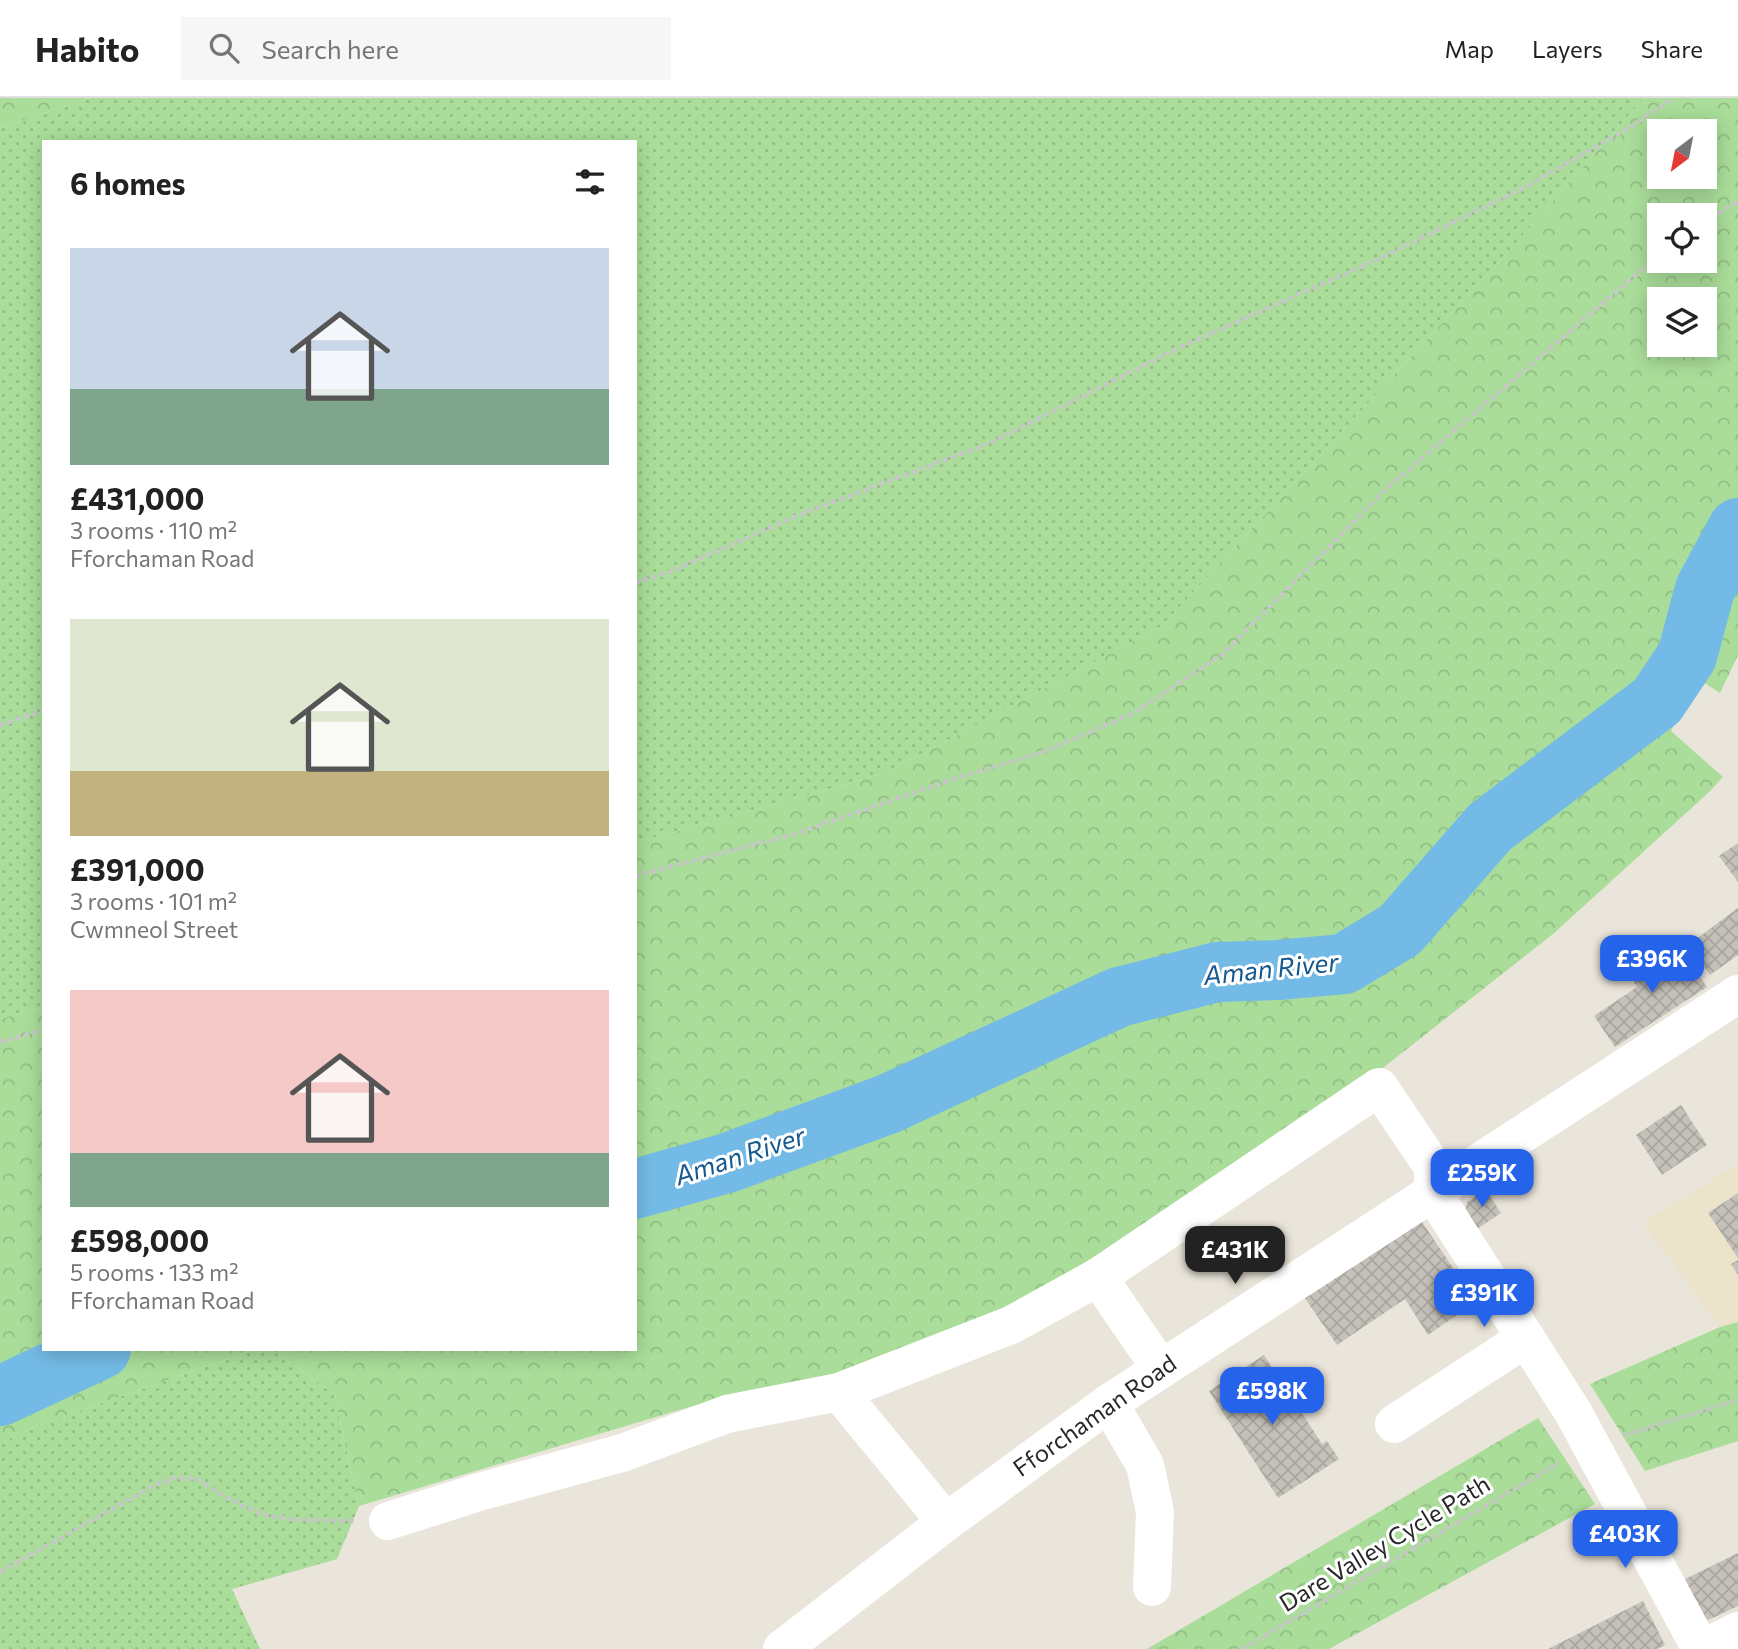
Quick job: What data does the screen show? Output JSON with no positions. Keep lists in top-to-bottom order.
{
  "streets": {
    "street": ["Fforchaman Road"],
    "path": ["Dare Valley Cycle Path"]
  },
  "water": ["Aman River"],
  "north": "bottom left",
  "page": {
    "header": "Habito",
    "search": "Search here",
    "nav": ["Map", "Layers", "Share"],
    "heading": "6 homes",
    "list": [
      {
        "name": "£431,000",
        "note": "3 rooms · 110 m² · Fforchaman Road"
      },
      {
        "name": "£391,000",
        "note": "3 rooms · 101 m² · Cwmneol Street"
      },
      {
        "name": "£598,000",
        "note": "5 rooms · 133 m² · Fforchaman Road"
      }
    ],
    "price": [
      "£396K",
      "£259K",
      "£431K",
      "£391K",
      "£598K",
      "£403K"
    ]
  }
}
